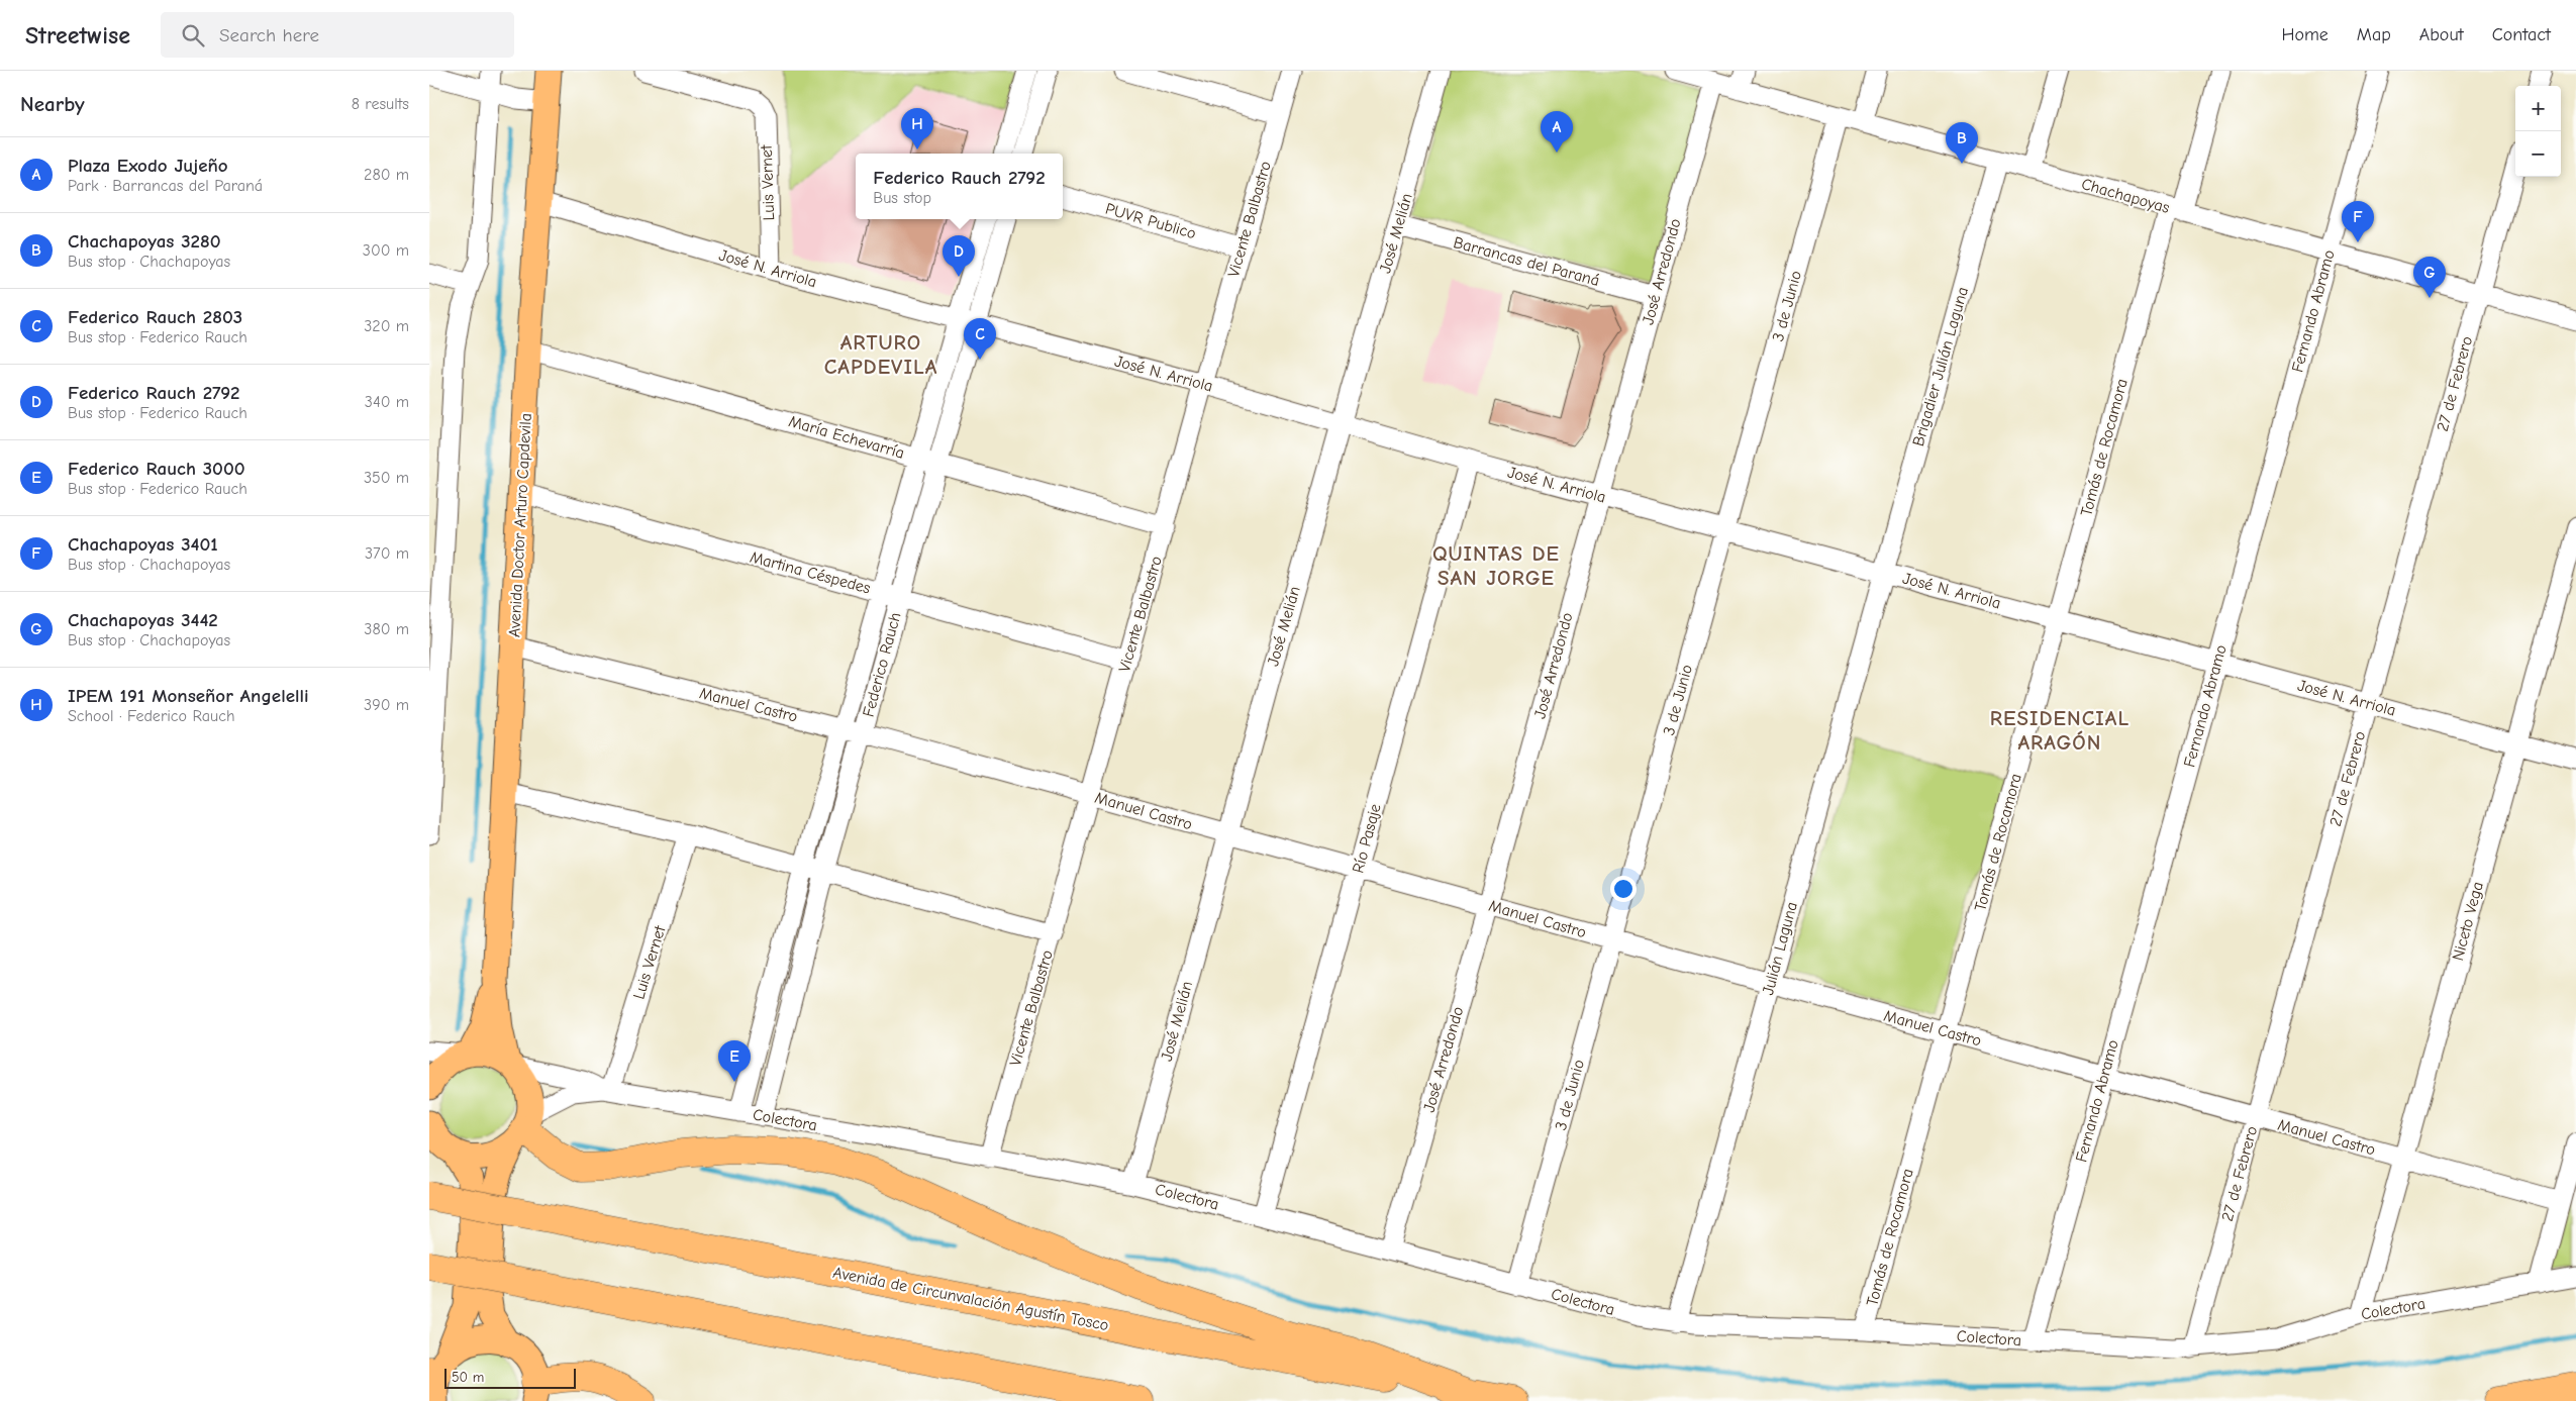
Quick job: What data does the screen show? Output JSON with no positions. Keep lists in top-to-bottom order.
{
  "streets": {
    "highway": ["Avenida de Circunvalación Agustín Tosco"],
    "main road": ["Avenida Doctor Arturo Capdevila"],
    "street": [
      "Luis Vernet",
      "Chachapoyas",
      "Vicente Balbastro",
      "PUVR Publico",
      "José Melián",
      "Barrancas del Paraná",
      "José N. Arriola",
      "José Arredondo",
      "3 de Junio",
      "Fernando Abramo",
      "Brigadier Julián Laguna",
      "27 de Febrero",
      "María Echevarría",
      "Tomás de Rocamora",
      "Martina Céspedes",
      "Federico Rauch",
      "Manuel Castro",
      "Río Pasaje",
      "Niceto Vega",
      "Julián Laguna",
      "Colectora"
    ]
  },
  "crossings": [
    ["Luis Vernet", "José N. Arriola"],
    ["Luis Vernet", "Colectora"],
    ["Chachapoyas", "José Arredondo"],
    ["Chachapoyas", "3 de Junio"],
    ["Chachapoyas", "Fernando Abramo"],
    ["Chachapoyas", "Brigadier Julián Laguna"],
    ["Chachapoyas", "27 de Febrero"],
    ["Chachapoyas", "Tomás de Rocamora"],
    ["Vicente Balbastro", "PUVR Publico"],
    ["Vicente Balbastro", "José N. Arriola"],
    ["Vicente Balbastro", "María Echevarría"],
    ["Vicente Balbastro", "Martina Céspedes"],
    ["Vicente Balbastro", "Manuel Castro"],
    ["Vicente Balbastro", "Colectora"],
    ["José Melián", "Barrancas del Paraná"],
    ["José Melián", "José N. Arriola"],
    ["José Melián", "Manuel Castro"],
    ["José Melián", "Colectora"],
    ["Barrancas del Paraná", "José Arredondo"],
    ["José N. Arriola", "José Arredondo"],
    ["José N. Arriola", "3 de Junio"],
    ["José N. Arriola", "Fernando Abramo"],
    ["José N. Arriola", "Brigadier Julián Laguna"],
    ["José N. Arriola", "27 de Febrero"],
    ["José N. Arriola", "Tomás de Rocamora"],
    ["José N. Arriola", "Avenida Doctor Arturo Capdevila"],
    ["José N. Arriola", "Federico Rauch"],
    ["José N. Arriola", "Río Pasaje"],
    ["José N. Arriola", "Niceto Vega"],
    ["José N. Arriola", "Julián Laguna"],
    ["José Arredondo", "Manuel Castro"],
    ["José Arredondo", "Colectora"],
    ["3 de Junio", "Manuel Castro"],
    ["3 de Junio", "Colectora"],
    ["Fernando Abramo", "Manuel Castro"],
    ["Fernando Abramo", "Colectora"],
    ["Brigadier Julián Laguna", "Julián Laguna"],
    ["27 de Febrero", "Manuel Castro"],
    ["27 de Febrero", "Colectora"],
    ["María Echevarría", "Avenida Doctor Arturo Capdevila"],
    ["María Echevarría", "Federico Rauch"],
    ["Tomás de Rocamora", "Manuel Castro"],
    ["Tomás de Rocamora", "Colectora"],
    ["Avenida Doctor Arturo Capdevila", "Martina Céspedes"],
    ["Avenida Doctor Arturo Capdevila", "Manuel Castro"],
    ["Avenida Doctor Arturo Capdevila", "Colectora"],
    ["Martina Céspedes", "Federico Rauch"],
    ["Federico Rauch", "Manuel Castro"],
    ["Federico Rauch", "Colectora"],
    ["Manuel Castro", "Río Pasaje"],
    ["Manuel Castro", "Niceto Vega"],
    ["Manuel Castro", "Julián Laguna"],
    ["Río Pasaje", "Colectora"],
    ["Niceto Vega", "Colectora"],
    ["Julián Laguna", "Colectora"]
  ],
  "districts": ["ARTURO CAPDEVILA", "QUINTAS DE SAN JORGE", "RESIDENCIAL ARAGÓN"],
  "scale_bar": "50 m",
  "page": {
    "header": "Streetwise",
    "search": "Search here",
    "nav": [
      "Home",
      "Map",
      "About",
      "Contact"
    ],
    "heading": ["Nearby", "8 results"],
    "map_buttons": ["+", "−"],
    "pins": [
      "H",
      "A",
      "B",
      "F",
      "D",
      "G",
      "C",
      "E"
    ],
    "list": [
      {
        "mark": "A",
        "name": "Plaza Exodo Jujeño",
        "note": "Park · Barrancas del Paraná",
        "value": "280 m"
      },
      {
        "mark": "B",
        "name": "Chachapoyas 3280",
        "note": "Bus stop · Chachapoyas",
        "value": "300 m"
      },
      {
        "mark": "C",
        "name": "Federico Rauch 2803",
        "note": "Bus stop · Federico Rauch",
        "value": "320 m"
      },
      {
        "mark": "D",
        "name": "Federico Rauch 2792",
        "note": "Bus stop · Federico Rauch",
        "value": "340 m"
      },
      {
        "mark": "E",
        "name": "Federico Rauch 3000",
        "note": "Bus stop · Federico Rauch",
        "value": "350 m"
      },
      {
        "mark": "F",
        "name": "Chachapoyas 3401",
        "note": "Bus stop · Chachapoyas",
        "value": "370 m"
      },
      {
        "mark": "G",
        "name": "Chachapoyas 3442",
        "note": "Bus stop · Chachapoyas",
        "value": "380 m"
      },
      {
        "mark": "H",
        "name": "IPEM 191 Monseñor Angelelli",
        "note": "School · Federico Rauch",
        "value": "390 m"
      }
    ],
    "popup": ["Federico Rauch 2792", "Bus stop"],
    "scale": "50 m"
  }
}
